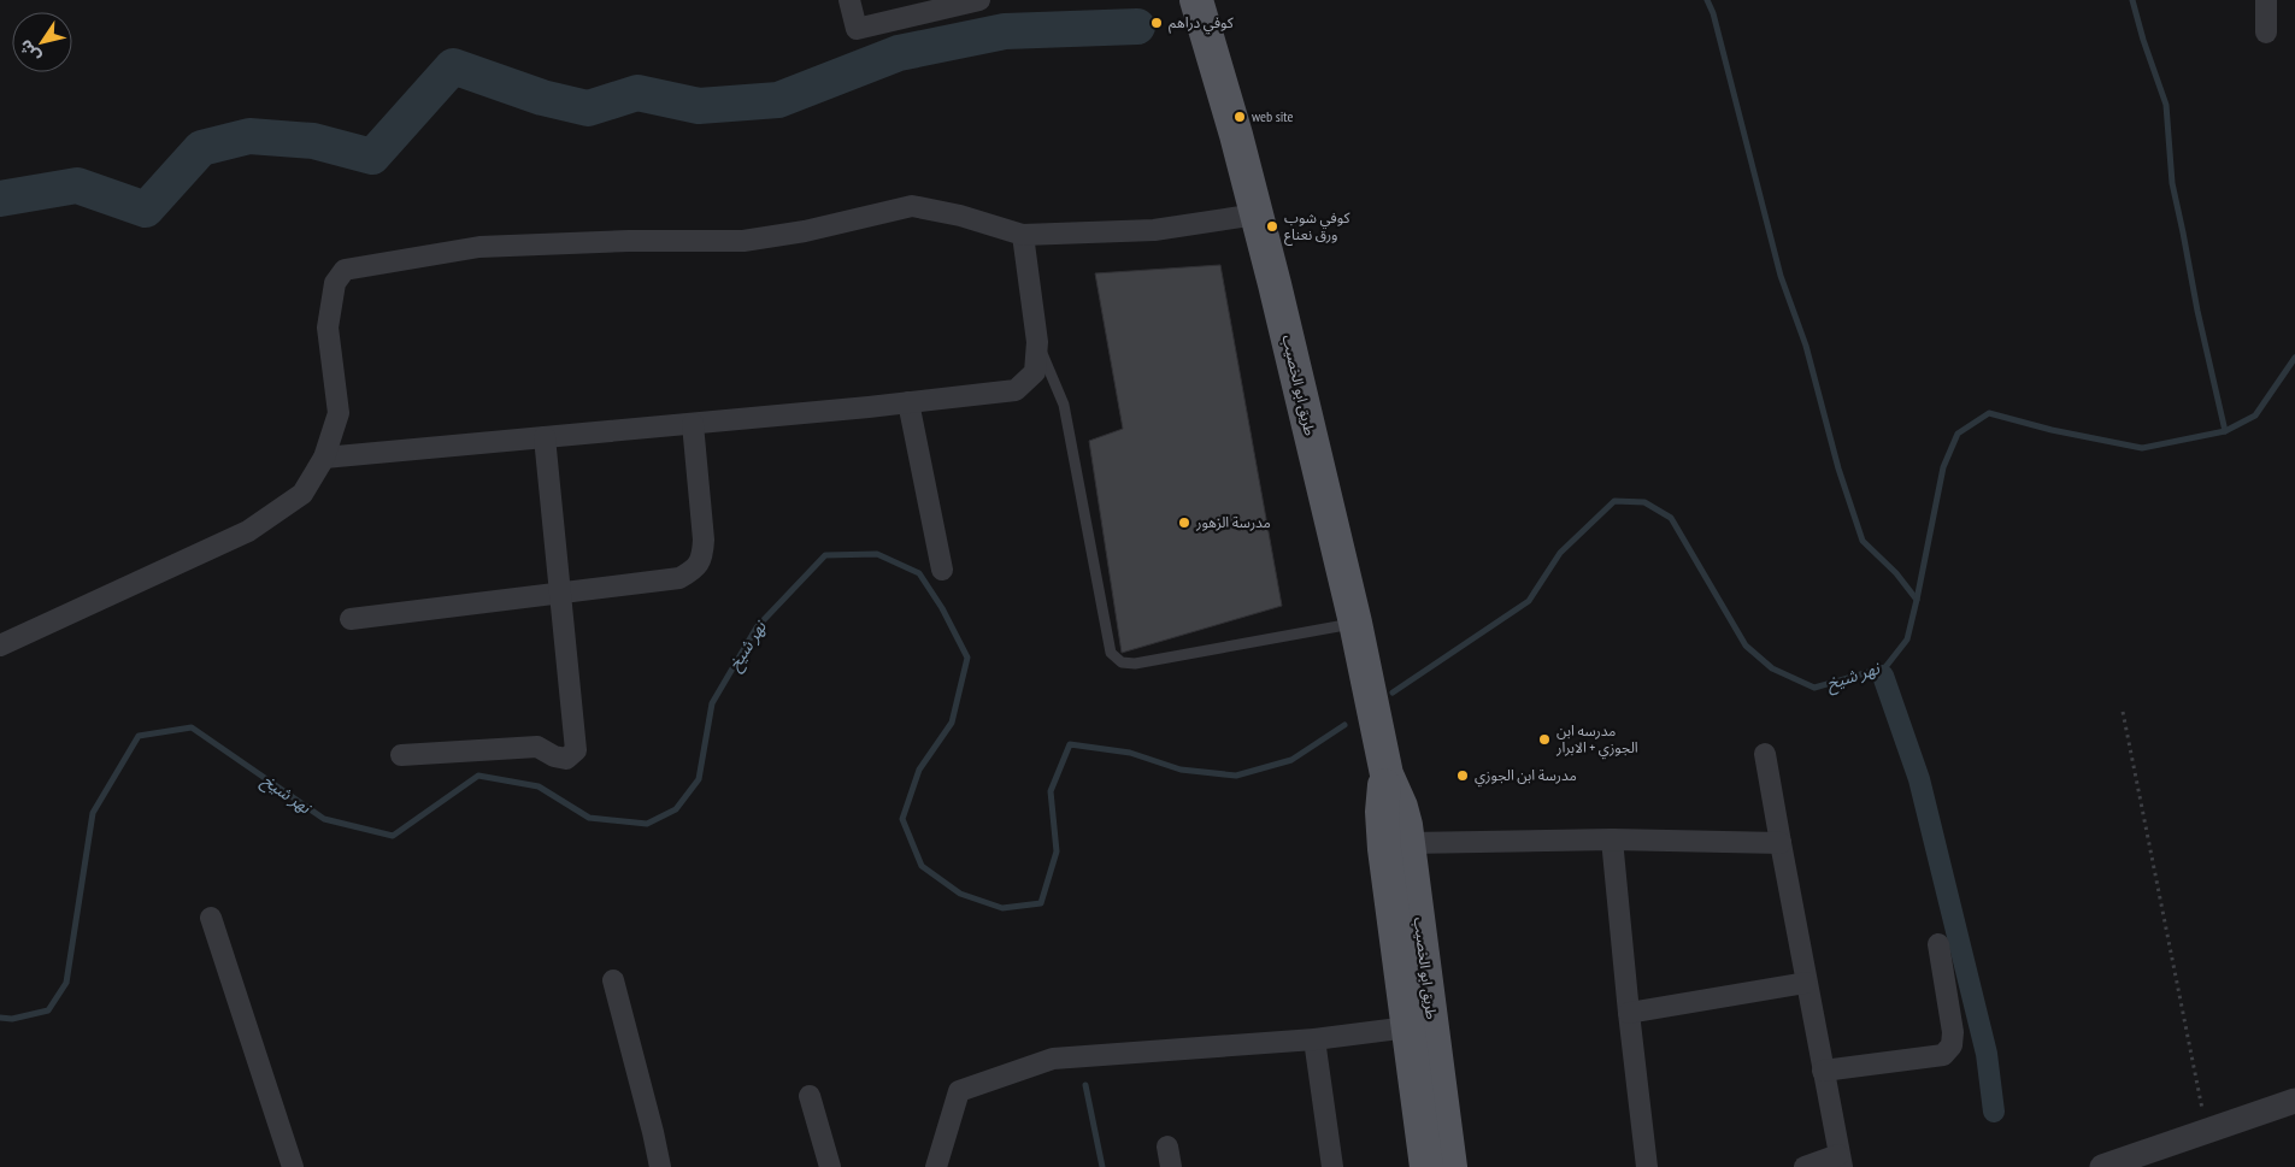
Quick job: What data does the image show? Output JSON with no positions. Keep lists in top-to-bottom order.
{
  "streets": {
    "main road": ["طريق ابو الخصيب"]
  },
  "water": ["نهر شيخ"],
  "places": [
    "كوفي دراهم",
    "web site",
    "كوفي شوب ورق نعناع",
    "مدرسة الزهور",
    "مدرسه ابن الجوزي + الابرار",
    "مدرسة ابن الجوزي"
  ],
  "north": "bottom left"
}
